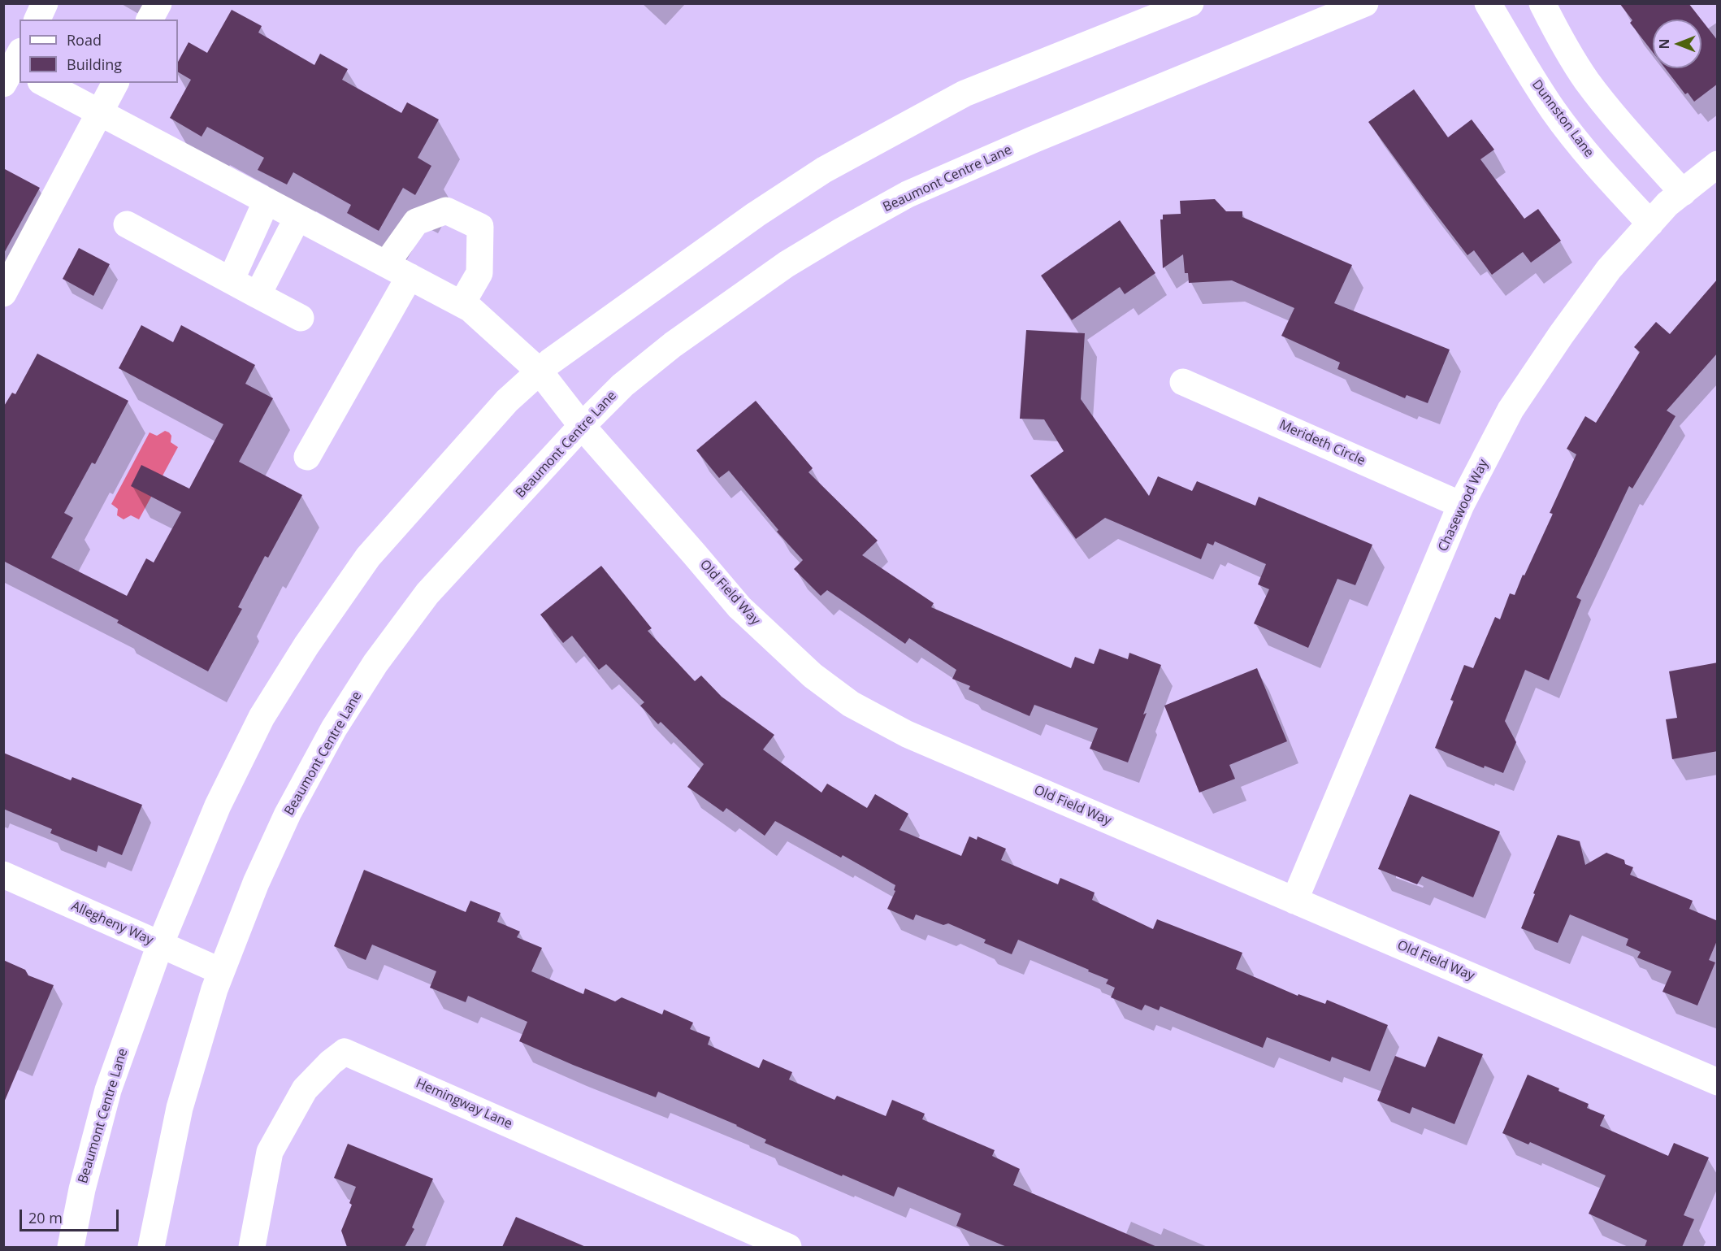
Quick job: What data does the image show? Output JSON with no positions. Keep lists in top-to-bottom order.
{
  "streets": {
    "street": [
      "Dunnston Lane",
      "Beaumont Centre Lane",
      "Merideth Circle",
      "Chasewood Way",
      "Old Field Way",
      "Allegheny Way",
      "Hemingway Lane"
    ]
  },
  "crossings": [
    ["Dunnston Lane", "Chasewood Way"],
    ["Beaumont Centre Lane", "Old Field Way"],
    ["Beaumont Centre Lane", "Allegheny Way"],
    ["Merideth Circle", "Chasewood Way"],
    ["Chasewood Way", "Old Field Way"]
  ],
  "legend": ["Road", "Building"],
  "scale_bar": "20 m",
  "north": "left"
}
